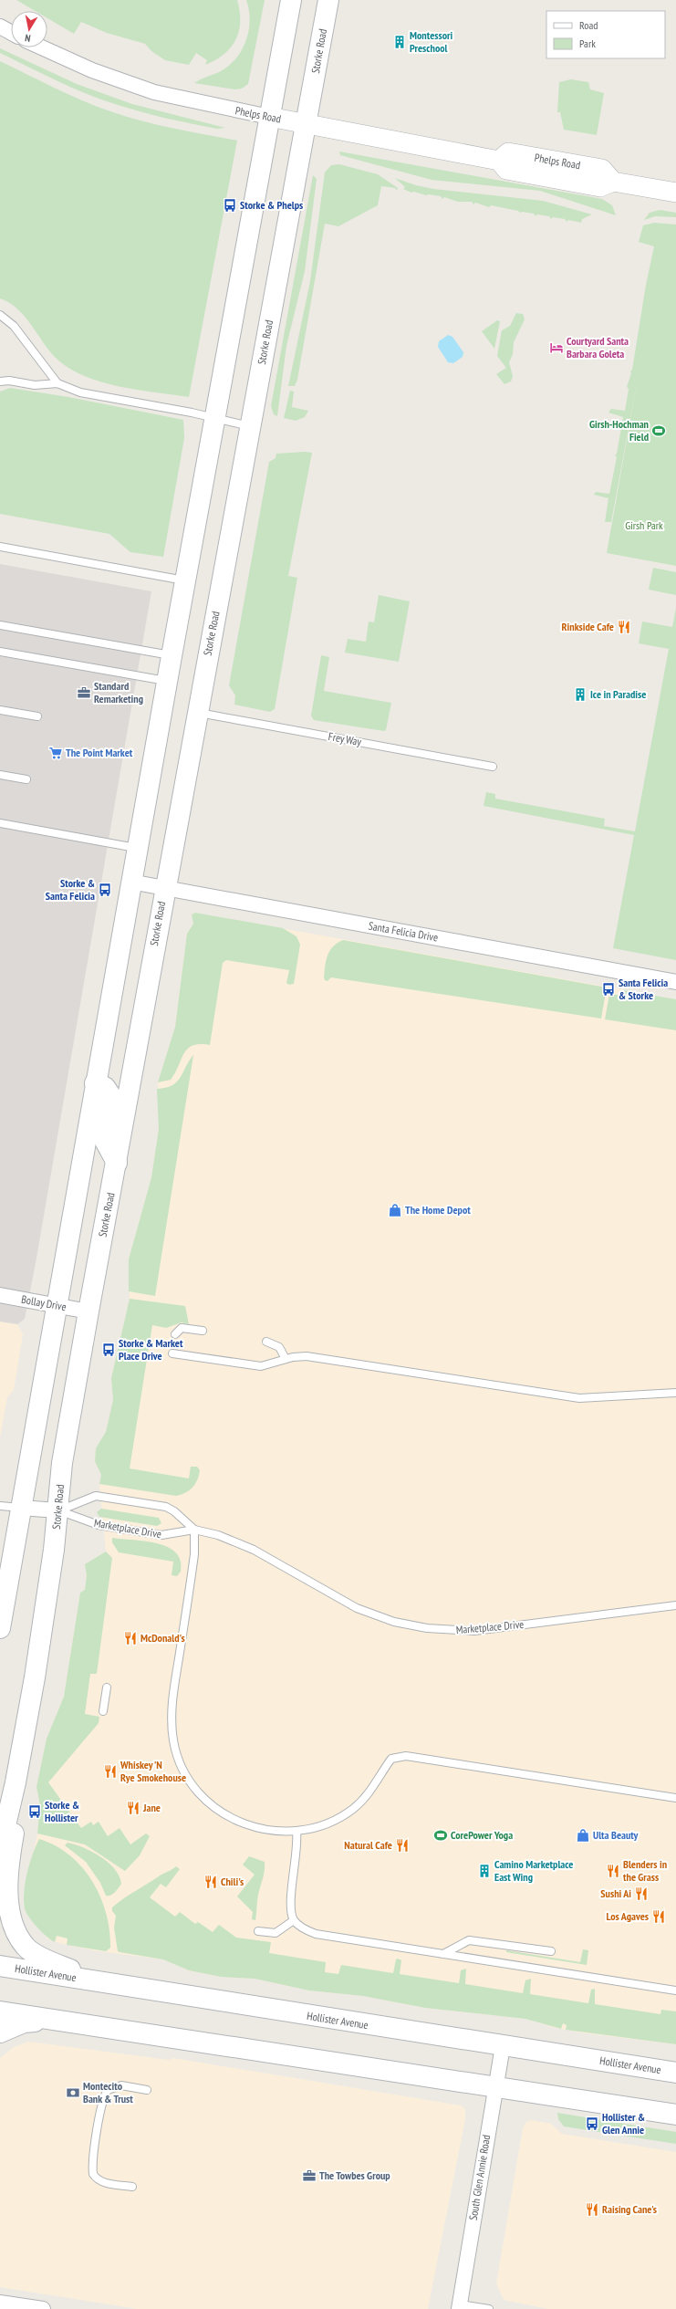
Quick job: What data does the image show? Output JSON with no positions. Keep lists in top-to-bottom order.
{
  "streets": {
    "main road": ["Storke Road", "Hollister Avenue"],
    "street": [
      "Phelps Road",
      "Santa Felicia Drive",
      "Bollay Drive",
      "South Glen Annie Road"
    ],
    "lane": ["Frey Way", "Marketplace Drive"]
  },
  "crossings": [
    ["Storke Road", "Phelps Road"],
    ["Storke Road", "Frey Way"],
    ["Storke Road", "Santa Felicia Drive"],
    ["Storke Road", "Bollay Drive"],
    ["Storke Road", "Marketplace Drive"],
    ["Hollister Avenue", "South Glen Annie Road"]
  ],
  "parks": ["Girsh Park"],
  "places": {
    "building": ["Montessori Preschool", "Ice in Paradise", "Camino Marketplace East Wing"],
    "bus stop": [
      "Storke & Phelps",
      "Storke & Santa Felicia",
      "Santa Felicia & Storke",
      "Storke & Market Place Drive",
      "Storke & Hollister",
      "Hollister & Glen Annie"
    ],
    "hotel": ["Courtyard Santa Barbara Goleta"],
    "sports": ["Girsh-Hochman Field", "CorePower Yoga"],
    "restaurant": [
      "Rinkside Cafe",
      "McDonald's",
      "Whiskey 'N Rye Smokehouse",
      "Jane",
      "Natural Cafe",
      "Blenders in the Grass",
      "Chili's",
      "Sushi Ai",
      "Los Agaves",
      "Raising Cane's"
    ],
    "office": ["Standard Remarketing", "The Towbes Group"],
    "supermarket": ["The Point Market"],
    "shop": ["The Home Depot", "Ulta Beauty"],
    "bank": ["Montecito Bank & Trust"]
  },
  "legend": ["Road", "Park"],
  "north": "bottom"
}
